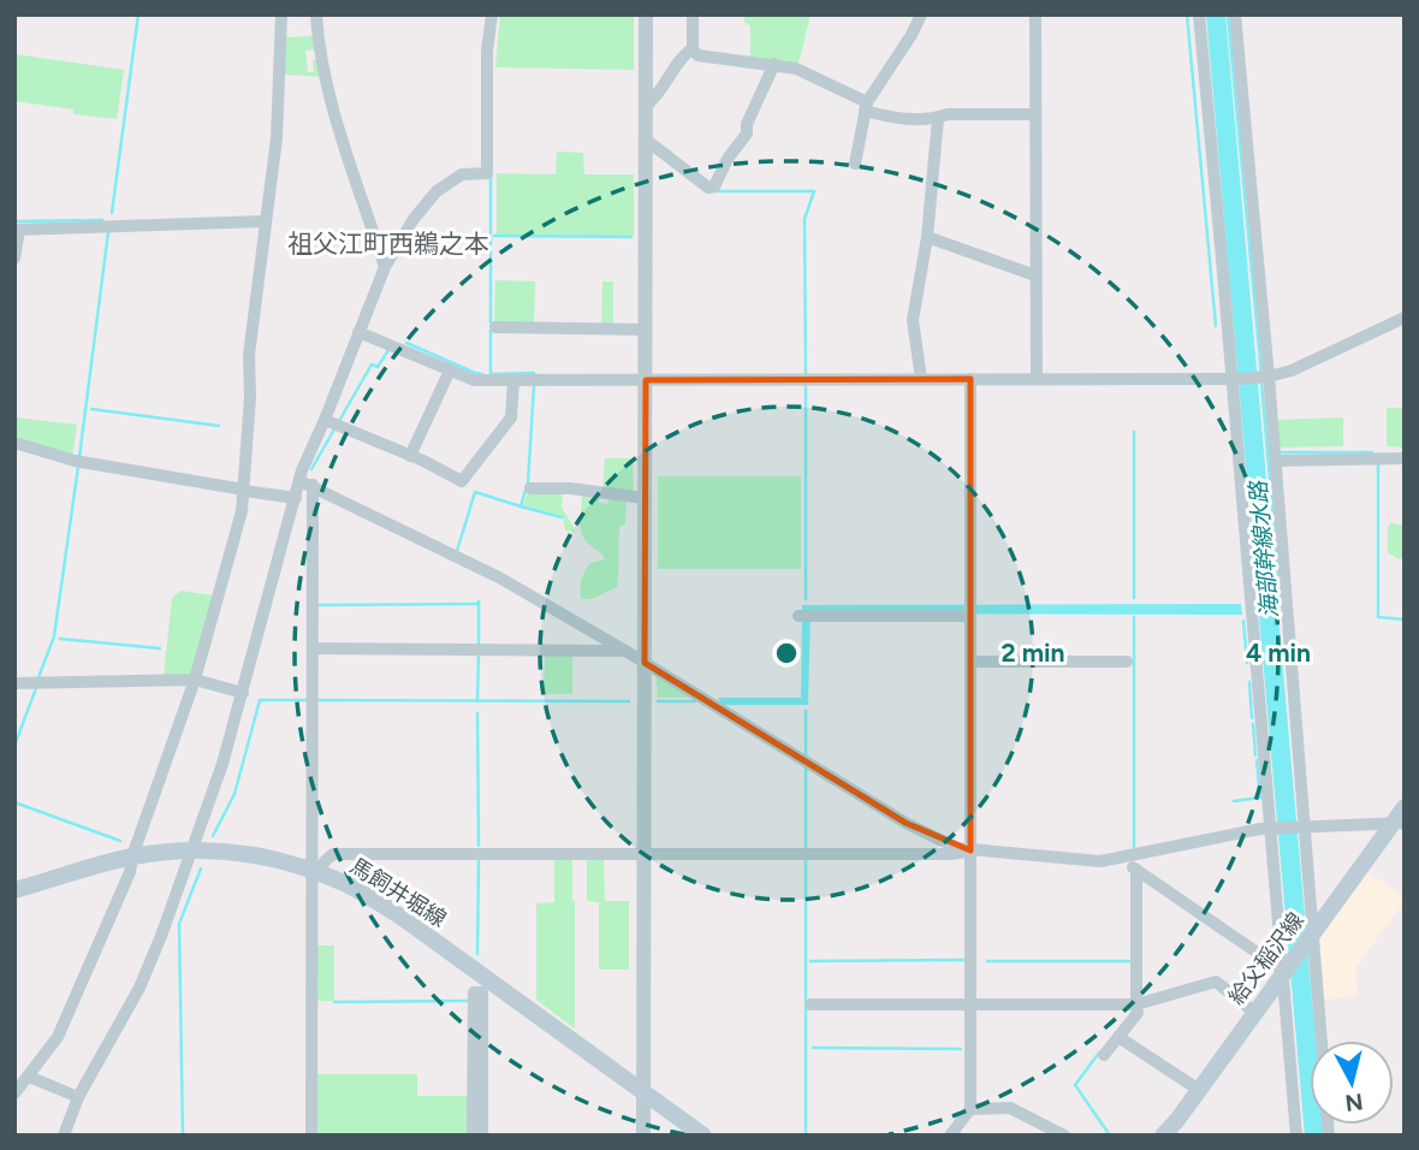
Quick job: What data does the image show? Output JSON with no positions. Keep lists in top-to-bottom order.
{
  "streets": {
    "main road": ["馬飼井堀線", "給父稲沢線"]
  },
  "districts": ["祖父江町西鵜之本"],
  "water": ["海部幹線水路"],
  "north": "bottom",
  "rings": ["2 min", "4 min"]
}
